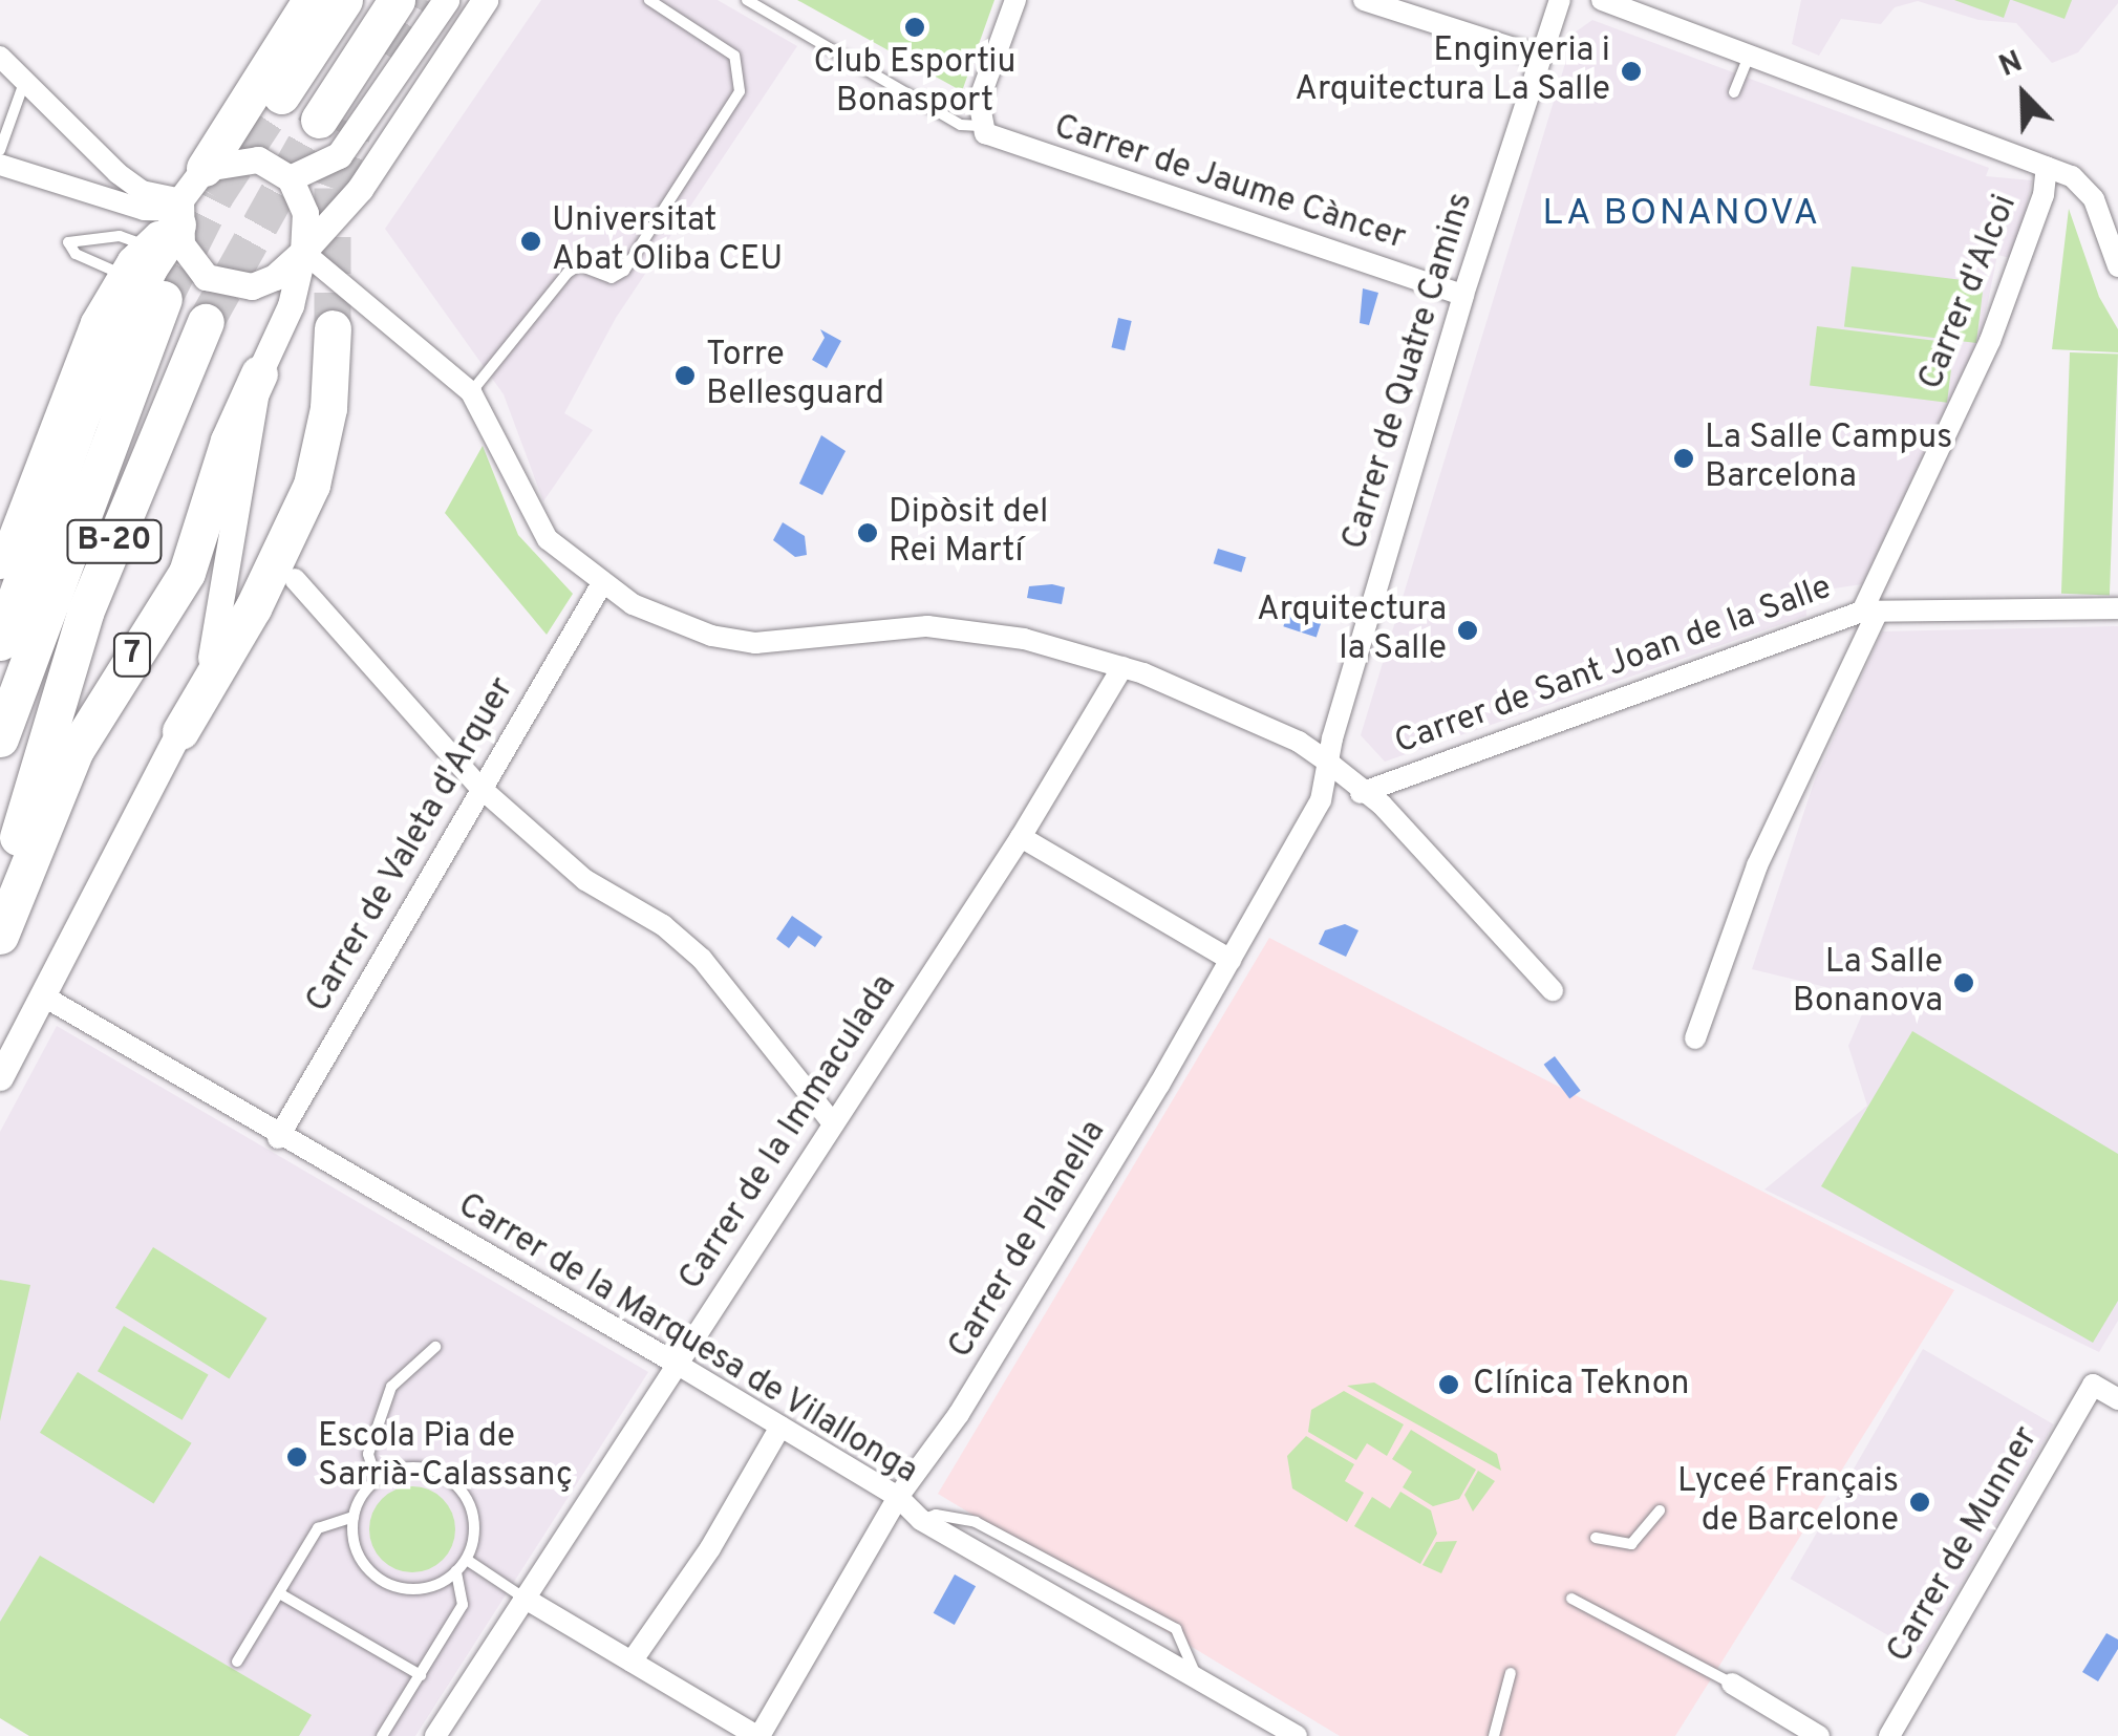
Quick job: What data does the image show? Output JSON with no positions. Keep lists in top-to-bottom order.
{
  "streets": {
    "highway": ["B-20", "7"],
    "street": [
      "Carrer de Jaume Càncer",
      "Carrer d'Alcoi",
      "Carrer de Quatre Camins",
      "Carrer de Sant Joan de la Salle",
      "Carrer de Valeta d'Arquer",
      "Carrer de la Immaculada",
      "Carrer de Planella",
      "Carrer de la Marquesa de Vilallonga",
      "Carrer de Munner"
    ]
  },
  "crossings": [
    ["Carrer de Jaume Càncer", "Carrer de Quatre Camins"],
    ["Carrer d'Alcoi", "Carrer de Sant Joan de la Salle"],
    ["Carrer de Quatre Camins", "Carrer de Planella"],
    ["Carrer de Valeta d'Arquer", "Carrer de la Marquesa de Vilallonga"],
    ["Carrer de la Immaculada", "Carrer de la Marquesa de Vilallonga"],
    ["Carrer de Planella", "Carrer de la Marquesa de Vilallonga"]
  ],
  "districts": ["LA BONANOVA"],
  "places": [
    "Club Esportiu Bonasport",
    "Enginyeria i Arquitectura La Salle",
    "Universitat Abat Oliba CEU",
    "Torre Bellesguard",
    "La Salle Campus Barcelona",
    "Dipòsit del Rei Martí",
    "Arquitectura la Salle",
    "La Salle Bonanova",
    "Clínica Teknon",
    "Escola Pia de Sarrià-Calassanç",
    "Lyceé Français de Barcelone"
  ],
  "north": "top left"
}
